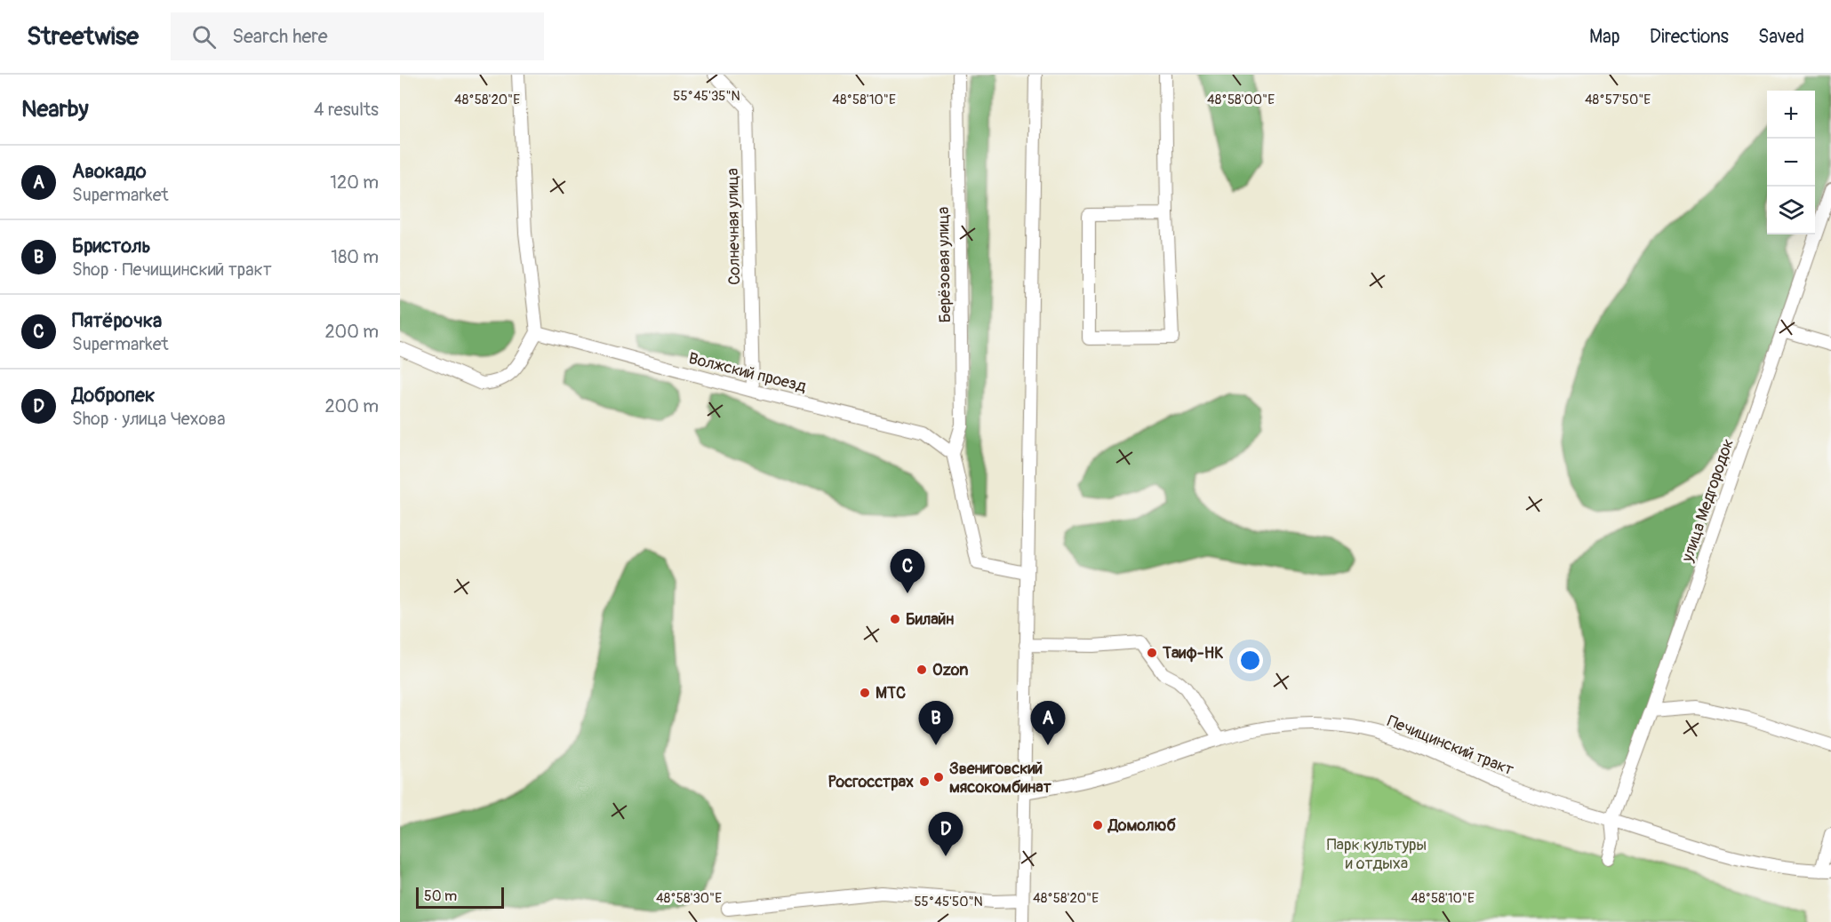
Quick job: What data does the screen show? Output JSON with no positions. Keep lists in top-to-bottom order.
{
  "streets": {
    "street": [
      "Солнечная улица",
      "Берёзовая улица",
      "Волжский проезд",
      "улица Медгородок",
      "Печищинский тракт"
    ]
  },
  "crossings": [
    ["Солнечная улица", "Волжский проезд"],
    ["Берёзовая улица", "Волжский проезд"],
    ["улица Медгородок", "Печищинский тракт"]
  ],
  "parks": ["Парк культуры и отдыха"],
  "places": [
    "Билайн",
    "Таиф-НК",
    "Ozon",
    "МТС",
    "Звениговский мясокомбинат",
    "Росгосстрах",
    "Домолюб"
  ],
  "scale_bar": "50 m",
  "page": {
    "header": "Streetwise",
    "search": "Search here",
    "nav": ["Map", "Directions", "Saved"],
    "heading": ["Nearby", "4 results"],
    "map_buttons": ["+", "−"],
    "list": [
      {
        "mark": "A",
        "name": "Авокадо",
        "note": "Supermarket",
        "value": "120 m"
      },
      {
        "mark": "B",
        "name": "Бристоль",
        "note": "Shop · Печищинский тракт",
        "value": "180 m"
      },
      {
        "mark": "C",
        "name": "Пятёрочка",
        "note": "Supermarket",
        "value": "200 m"
      },
      {
        "mark": "D",
        "name": "Добропек",
        "note": "Shop · улица Чехова",
        "value": "200 m"
      }
    ],
    "pins": [
      "C",
      "A",
      "B",
      "D"
    ],
    "scale": "50 m"
  },
  "coordinates": [
    "55°45'35\"N",
    "48°58'20\"E",
    "48°58'10\"E",
    "48°58'00\"E",
    "48°57'50\"E",
    "48°58'30\"E",
    "55°45'50\"N"
  ]
}
